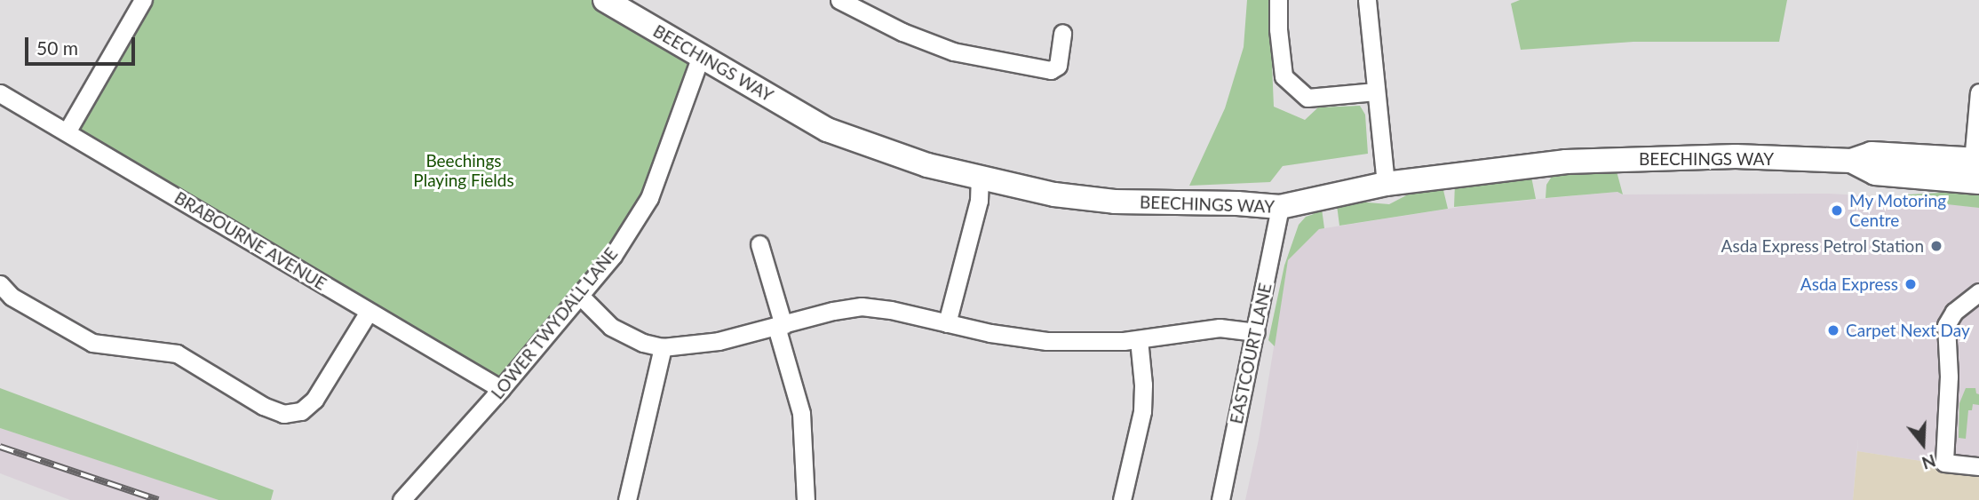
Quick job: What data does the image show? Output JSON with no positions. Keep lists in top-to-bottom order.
{
  "streets": {
    "street": [
      "BEECHINGS WAY",
      "BRABOURNE AVENUE",
      "LOWER TWYDALL LANE",
      "EASTCOURT LANE"
    ]
  },
  "crossings": [
    ["BEECHINGS WAY", "LOWER TWYDALL LANE"],
    ["BEECHINGS WAY", "EASTCOURT LANE"],
    ["BRABOURNE AVENUE", "LOWER TWYDALL LANE"]
  ],
  "parks": ["Beechings Playing Fields"],
  "places": [
    "My Motoring Centre",
    "Asda Express Petrol Station",
    "Asda Express",
    "Carpet Next Day"
  ],
  "scale_bar": "50 m",
  "north": "bottom"
}
